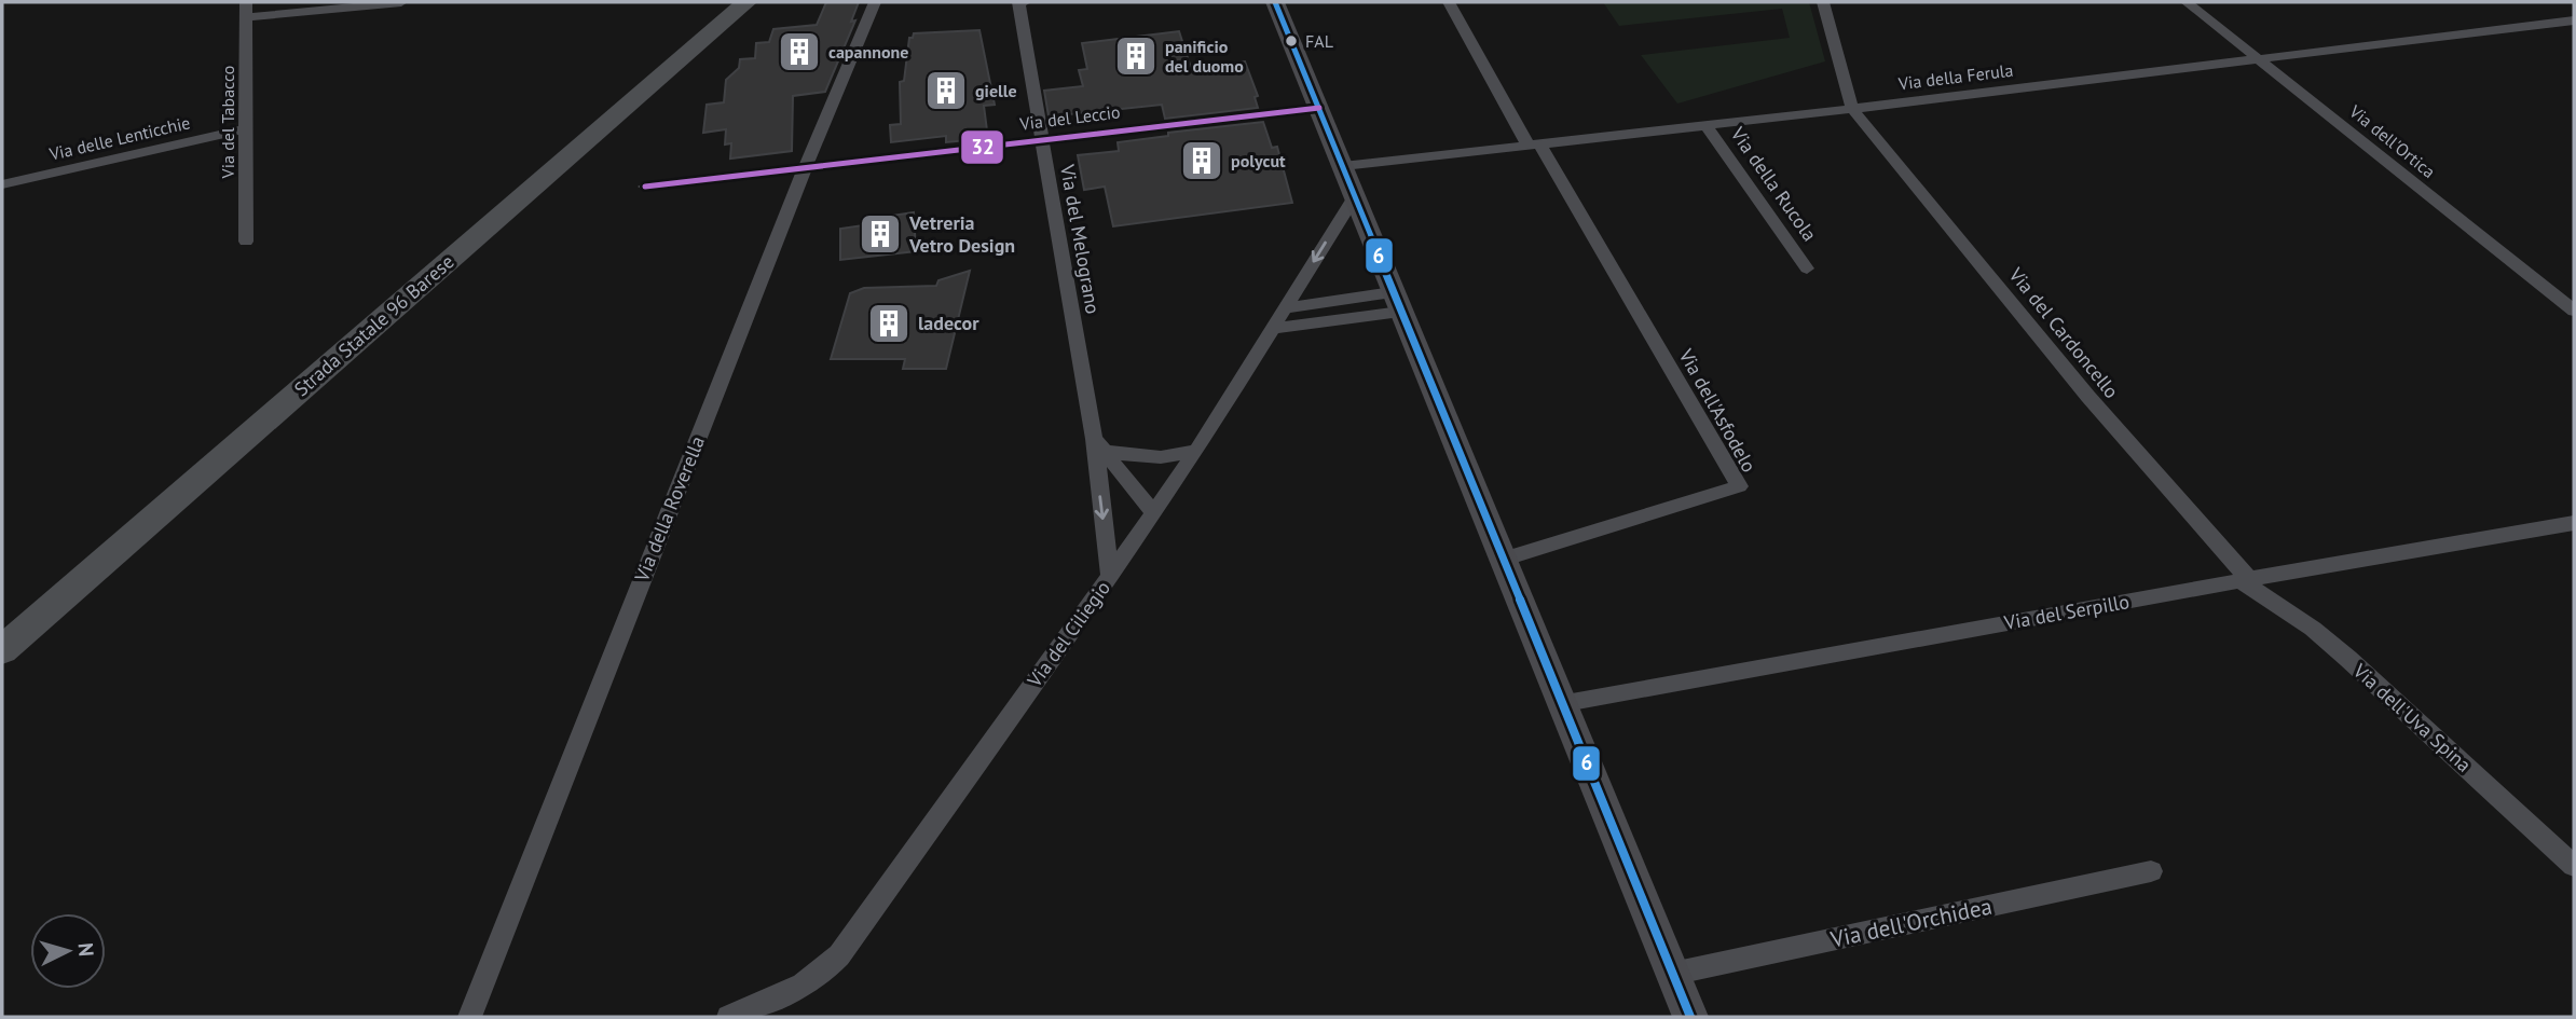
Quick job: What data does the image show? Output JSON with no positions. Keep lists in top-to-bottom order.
{
  "streets": {
    "main road": ["Strada Statale 96 Barese"],
    "street": [
      "Via della Ferula",
      "Via del Leccio",
      "Via del Tabacco",
      "Via delle Lenticchie",
      "Via dell'Ortica",
      "Via della Rucola",
      "Via del Melograno",
      "Via del Cardoncello",
      "Via dell'Asfodelo",
      "Via della Roverella",
      "Via del Serpillo",
      "Via del Ciliegio",
      "Via dell'Uva Spina",
      "Via dell'Orchidea"
    ]
  },
  "crossings": [
    ["Via della Ferula", "Via dell'Ortica"],
    ["Via della Ferula", "Via della Rucola"],
    ["Via della Ferula", "Via del Cardoncello"],
    ["Via della Ferula", "Via dell'Asfodelo"],
    ["Via del Leccio", "Via del Melograno"],
    ["Via del Leccio", "Via della Roverella"],
    ["Via del Tabacco", "Via delle Lenticchie"],
    ["Via del Melograno", "Via del Ciliegio"],
    ["Via del Cardoncello", "Via del Serpillo"],
    ["Via del Cardoncello", "Via dell'Uva Spina"],
    ["Via del Serpillo", "Via dell'Uva Spina"]
  ],
  "places": {
    "other": ["FAL"],
    "building": [
      "capannone",
      "panificio del duomo",
      "gielle",
      "polycut",
      "Vetreria Vetro Design",
      "ladecor"
    ]
  },
  "lines": ["transit line 6", "transit line 32"],
  "north": "right"
}
